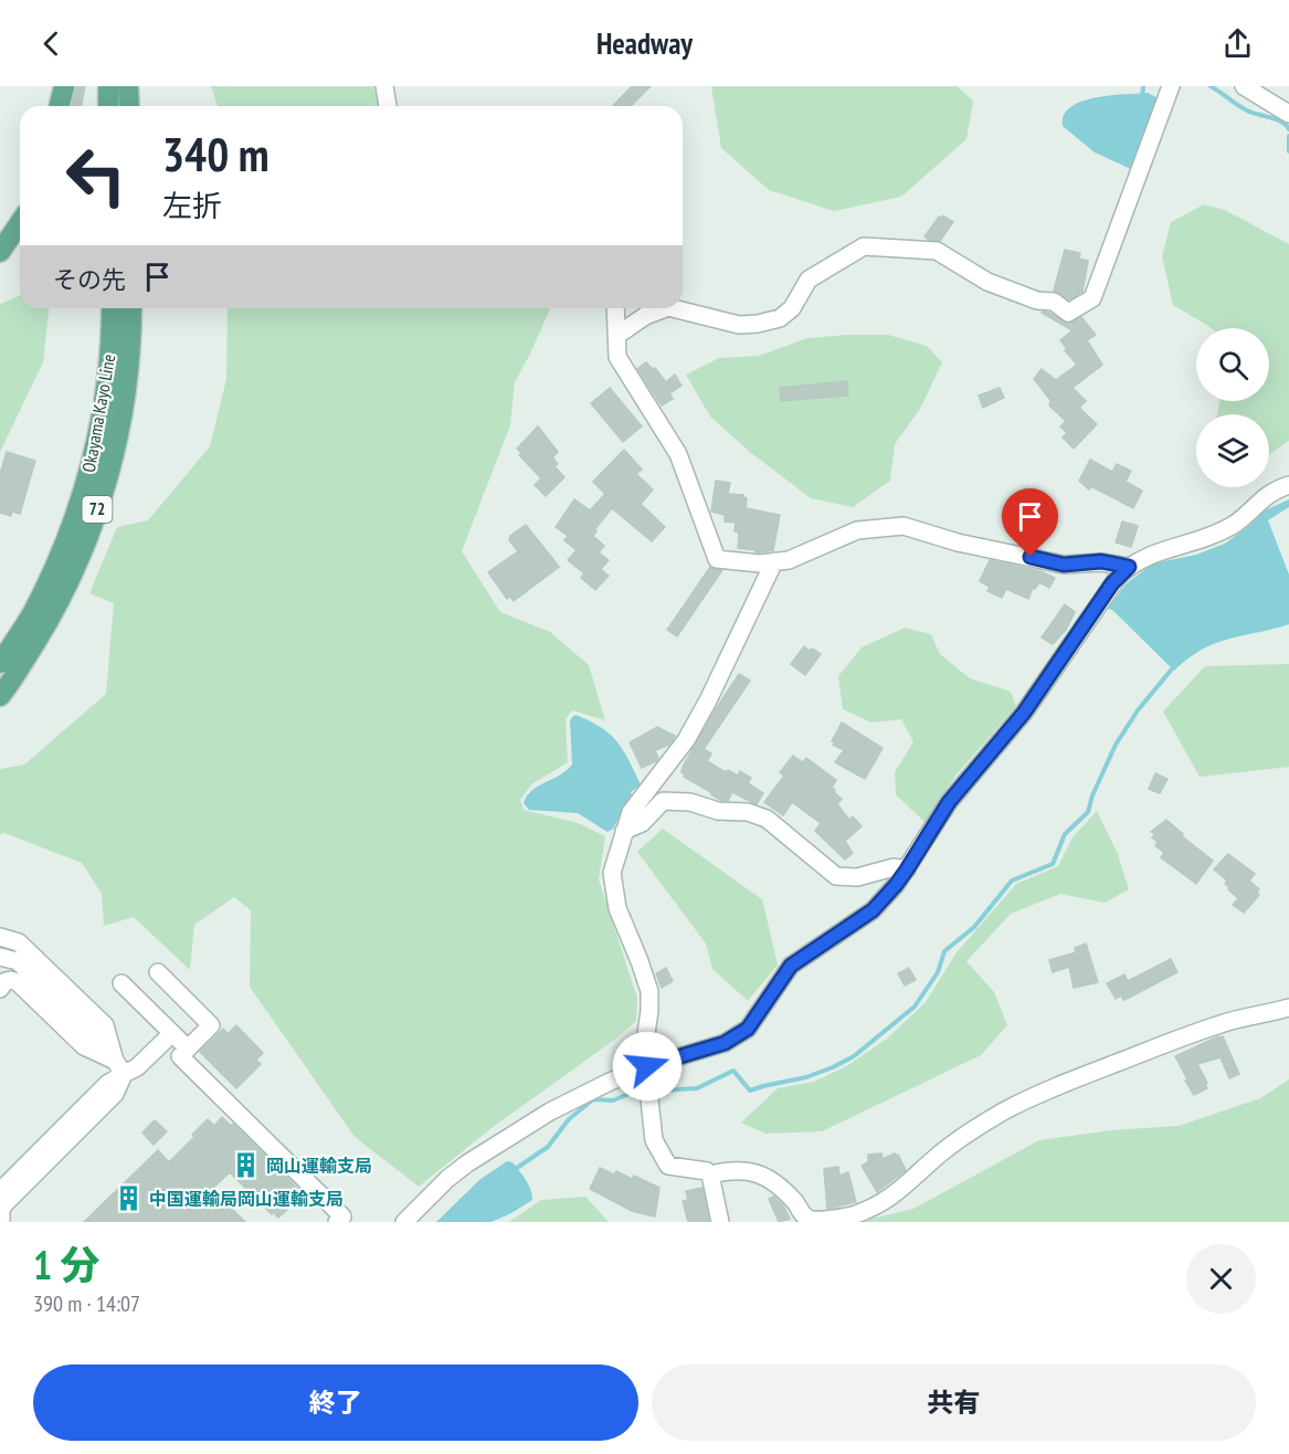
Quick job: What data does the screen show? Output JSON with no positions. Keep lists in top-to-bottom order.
{
  "streets": {
    "main road": ["Okayama Kayo Line", "72"]
  },
  "places": {
    "building": ["岡山運輸支局", "中国運輸局岡山運輸支局"]
  },
  "page": {
    "header": "Headway",
    "turn": ["340 m", "左折"],
    "then": "その先",
    "heading": ["1 分", "390 m · 14:07"],
    "buttons": ["終了", "共有"]
  }
}
